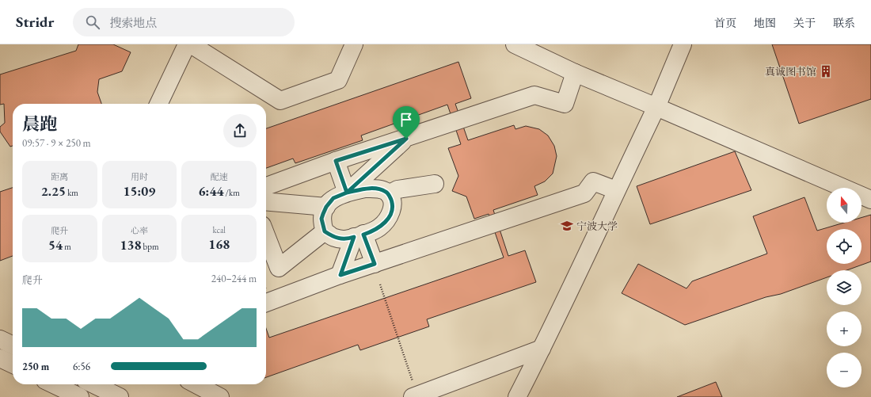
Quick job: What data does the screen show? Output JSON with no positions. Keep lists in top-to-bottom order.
{
  "places": {
    "building": ["真诚图书馆"],
    "school or university": ["宁波大学"]
  },
  "north": "top",
  "page": {
    "header": "Stridr",
    "search": "搜索地点",
    "nav": [
      "首页",
      "地图",
      "关于",
      "联系"
    ],
    "heading": ["晨跑", "09:57 · 9 × 250 m"],
    "stats": [
      ["距离", "2.25 km"],
      ["用时", "15:09"],
      ["配速", "6:44 /km"],
      ["爬升", "54 m"],
      ["心率", "138 bpm"],
      ["kcal", "168"]
    ],
    "map_buttons": ["+", "−"],
    "chart": ["爬升", "240–244 m"],
    "list": [
      {
        "name": "250 m",
        "note": "6:56"
      }
    ]
  }
}
